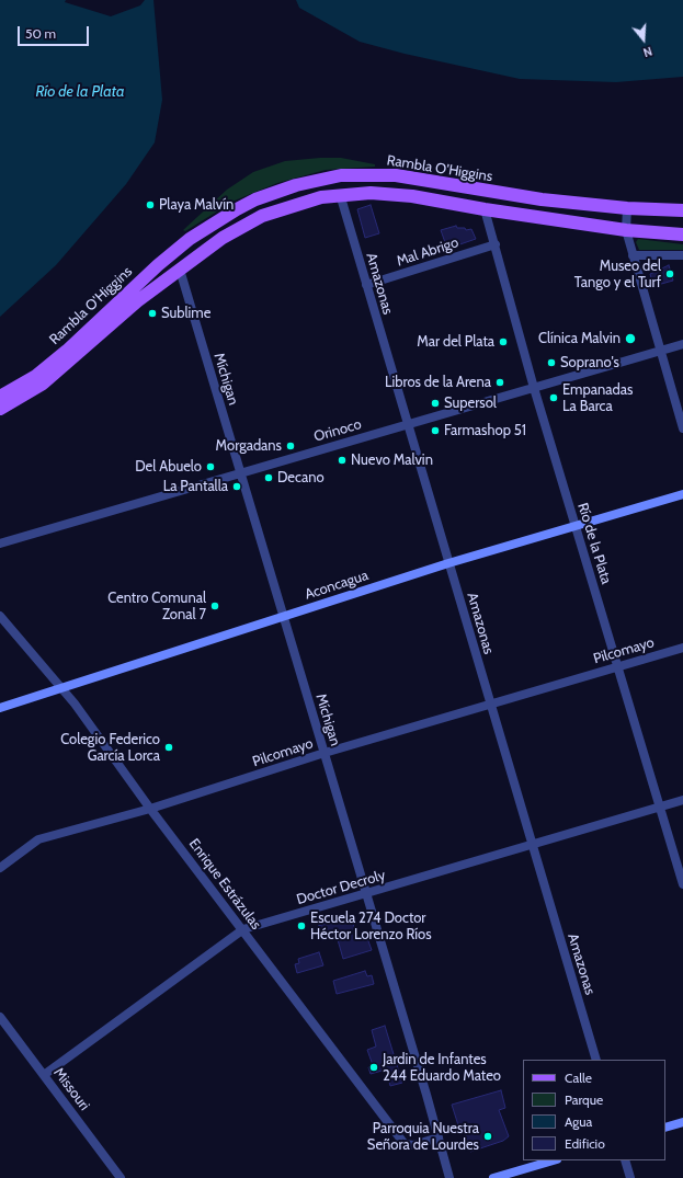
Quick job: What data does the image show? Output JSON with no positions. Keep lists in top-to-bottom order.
{
  "streets": {
    "main road": ["Rambla O'Higgins"],
    "street": [
      "Mal Abrigo",
      "Amazonas",
      "Míchigan",
      "Orinoco",
      "Río de la Plata",
      "Aconcagua",
      "Pilcomayo",
      "Enrique Estrázulas",
      "Doctor Decroly",
      "Missouri"
    ]
  },
  "crossings": [
    ["Rambla O'Higgins", "Amazonas"],
    ["Rambla O'Higgins", "Míchigan"],
    ["Rambla O'Higgins", "Río de la Plata"],
    ["Mal Abrigo", "Amazonas"],
    ["Mal Abrigo", "Río de la Plata"],
    ["Amazonas", "Orinoco"],
    ["Amazonas", "Aconcagua"],
    ["Amazonas", "Pilcomayo"],
    ["Amazonas", "Doctor Decroly"],
    ["Míchigan", "Orinoco"],
    ["Míchigan", "Aconcagua"],
    ["Míchigan", "Pilcomayo"],
    ["Míchigan", "Enrique Estrázulas"],
    ["Míchigan", "Doctor Decroly"],
    ["Orinoco", "Río de la Plata"],
    ["Río de la Plata", "Aconcagua"],
    ["Río de la Plata", "Pilcomayo"],
    ["Río de la Plata", "Doctor Decroly"],
    ["Aconcagua", "Enrique Estrázulas"],
    ["Pilcomayo", "Enrique Estrázulas"],
    ["Enrique Estrázulas", "Doctor Decroly"],
    ["Doctor Decroly", "Missouri"]
  ],
  "water": ["Río de la Plata"],
  "places": [
    "Playa Malvín",
    "Museo del Tango y el Turf",
    "Sublime",
    "Clínica Malvin",
    "Mar del Plata",
    "Soprano's",
    "Libros de la Arena",
    "Empanadas La Barca",
    "Supersol",
    "Farmashop 51",
    "Morgadans",
    "Nuevo Malvin",
    "Del Abuelo",
    "Decano",
    "La Pantalla",
    "Centro Comunal Zonal 7",
    "Colegio Federico García Lorca",
    "Escuela 274 Doctor Héctor Lorenzo Ríos",
    "Jardin de Infantes 244 Eduardo Mateo",
    "Parroquia Nuestra Señora de Lourdes"
  ],
  "legend": [
    "Calle",
    "Parque",
    "Agua",
    "Edificio"
  ],
  "scale_bar": "50 m",
  "north": "bottom"
}
